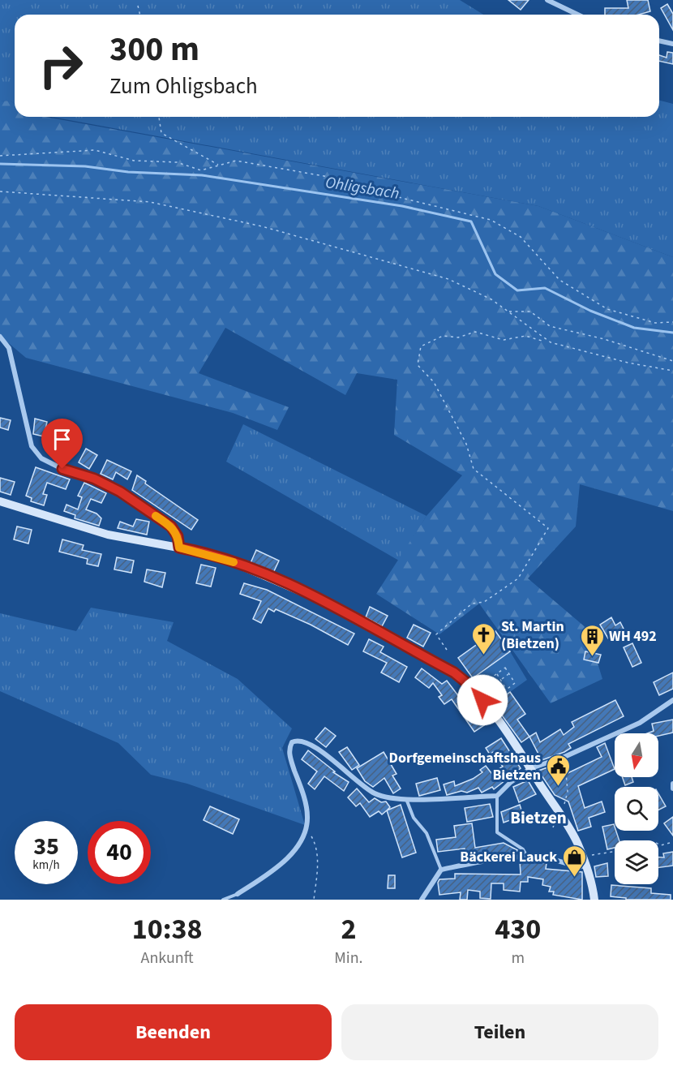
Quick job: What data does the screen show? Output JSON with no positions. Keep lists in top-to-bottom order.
{
  "districts": ["Bietzen"],
  "water": ["Ohligsbach"],
  "places": {
    "church": ["St. Martin (Bietzen)"],
    "building": ["WH 492"],
    "public building": ["Dorfgemeinschaftshaus Bietzen"],
    "shop": ["Bäckerei Lauck"]
  },
  "north": "bottom",
  "page": {
    "turn": ["300 m", "Zum Ohligsbach"],
    "speed": "35 km/h",
    "limit": "40",
    "eta": [
      "10:38",
      "Ankunft",
      "2",
      "Min.",
      "430",
      "m"
    ],
    "buttons": ["Beenden", "Teilen"]
  }
}
